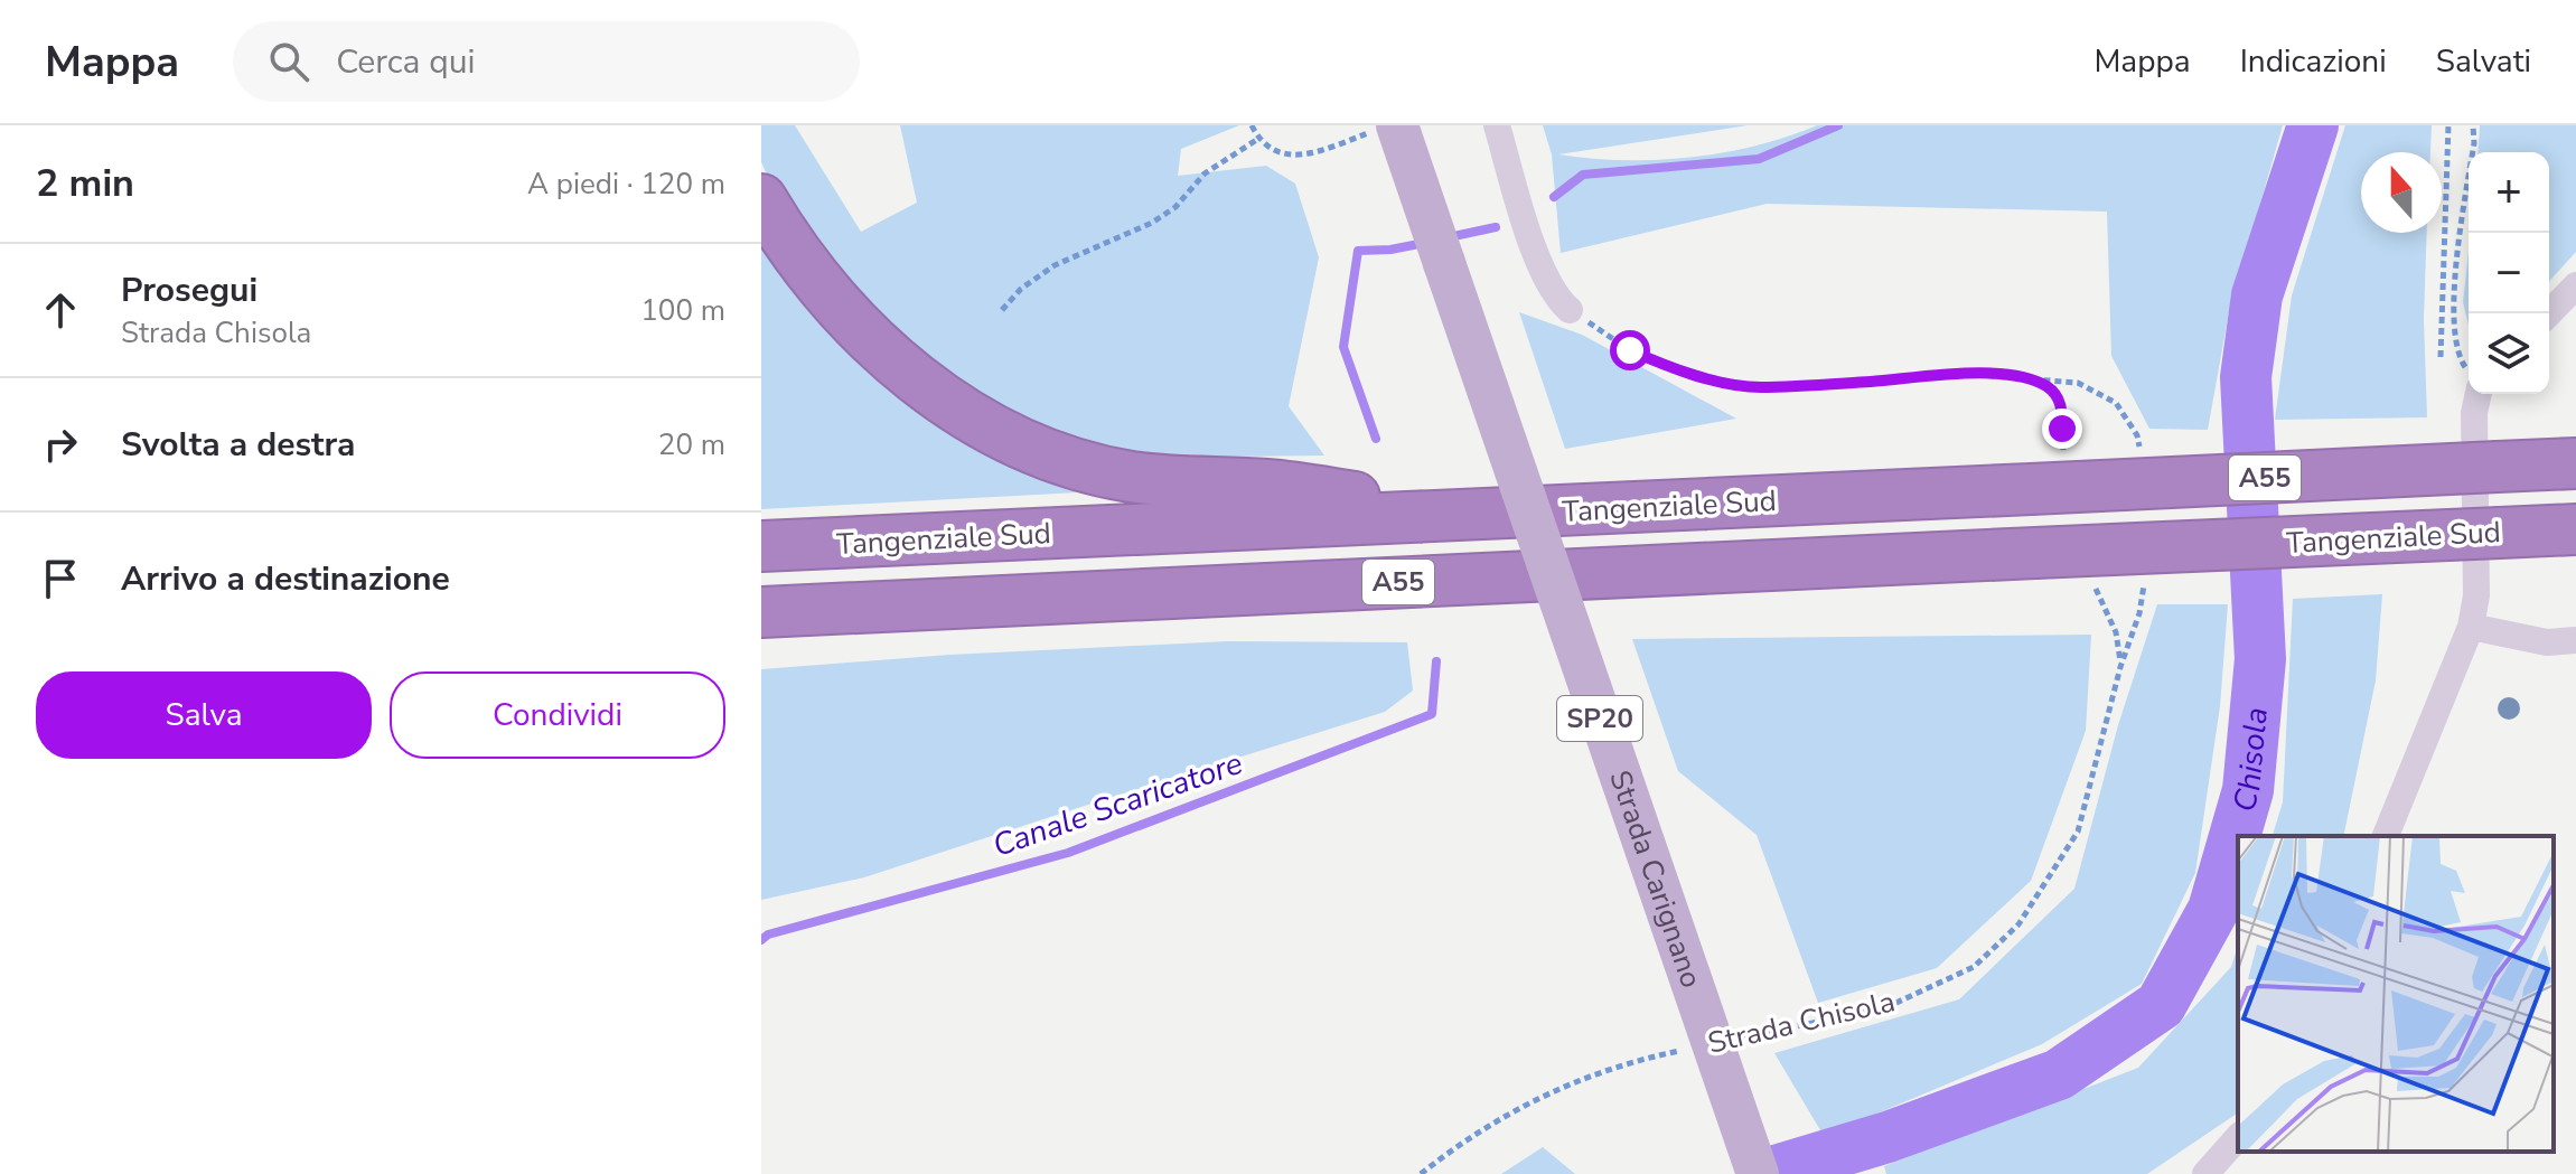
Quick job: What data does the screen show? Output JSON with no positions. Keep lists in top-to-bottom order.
{
  "streets": {
    "highway": ["A55", "Tangenziale Sud"],
    "main road": ["SP20", "Strada Carignano"],
    "path": ["Strada Chisola"]
  },
  "water": ["Chisola", "Canale Scaricatore"],
  "north": "top",
  "page": {
    "header": "Mappa",
    "search": "Cerca qui",
    "nav": ["Mappa", "Indicazioni", "Salvati"],
    "heading": ["2 min", "A piedi · 120 m"],
    "map_buttons": ["+", "−"],
    "list": [
      ["Prosegui", "Strada Chisola", "100 m"],
      ["Svolta a destra", "20 m"],
      "Arrivo a destinazione"
    ],
    "buttons": ["Salva", "Condividi"]
  }
}
